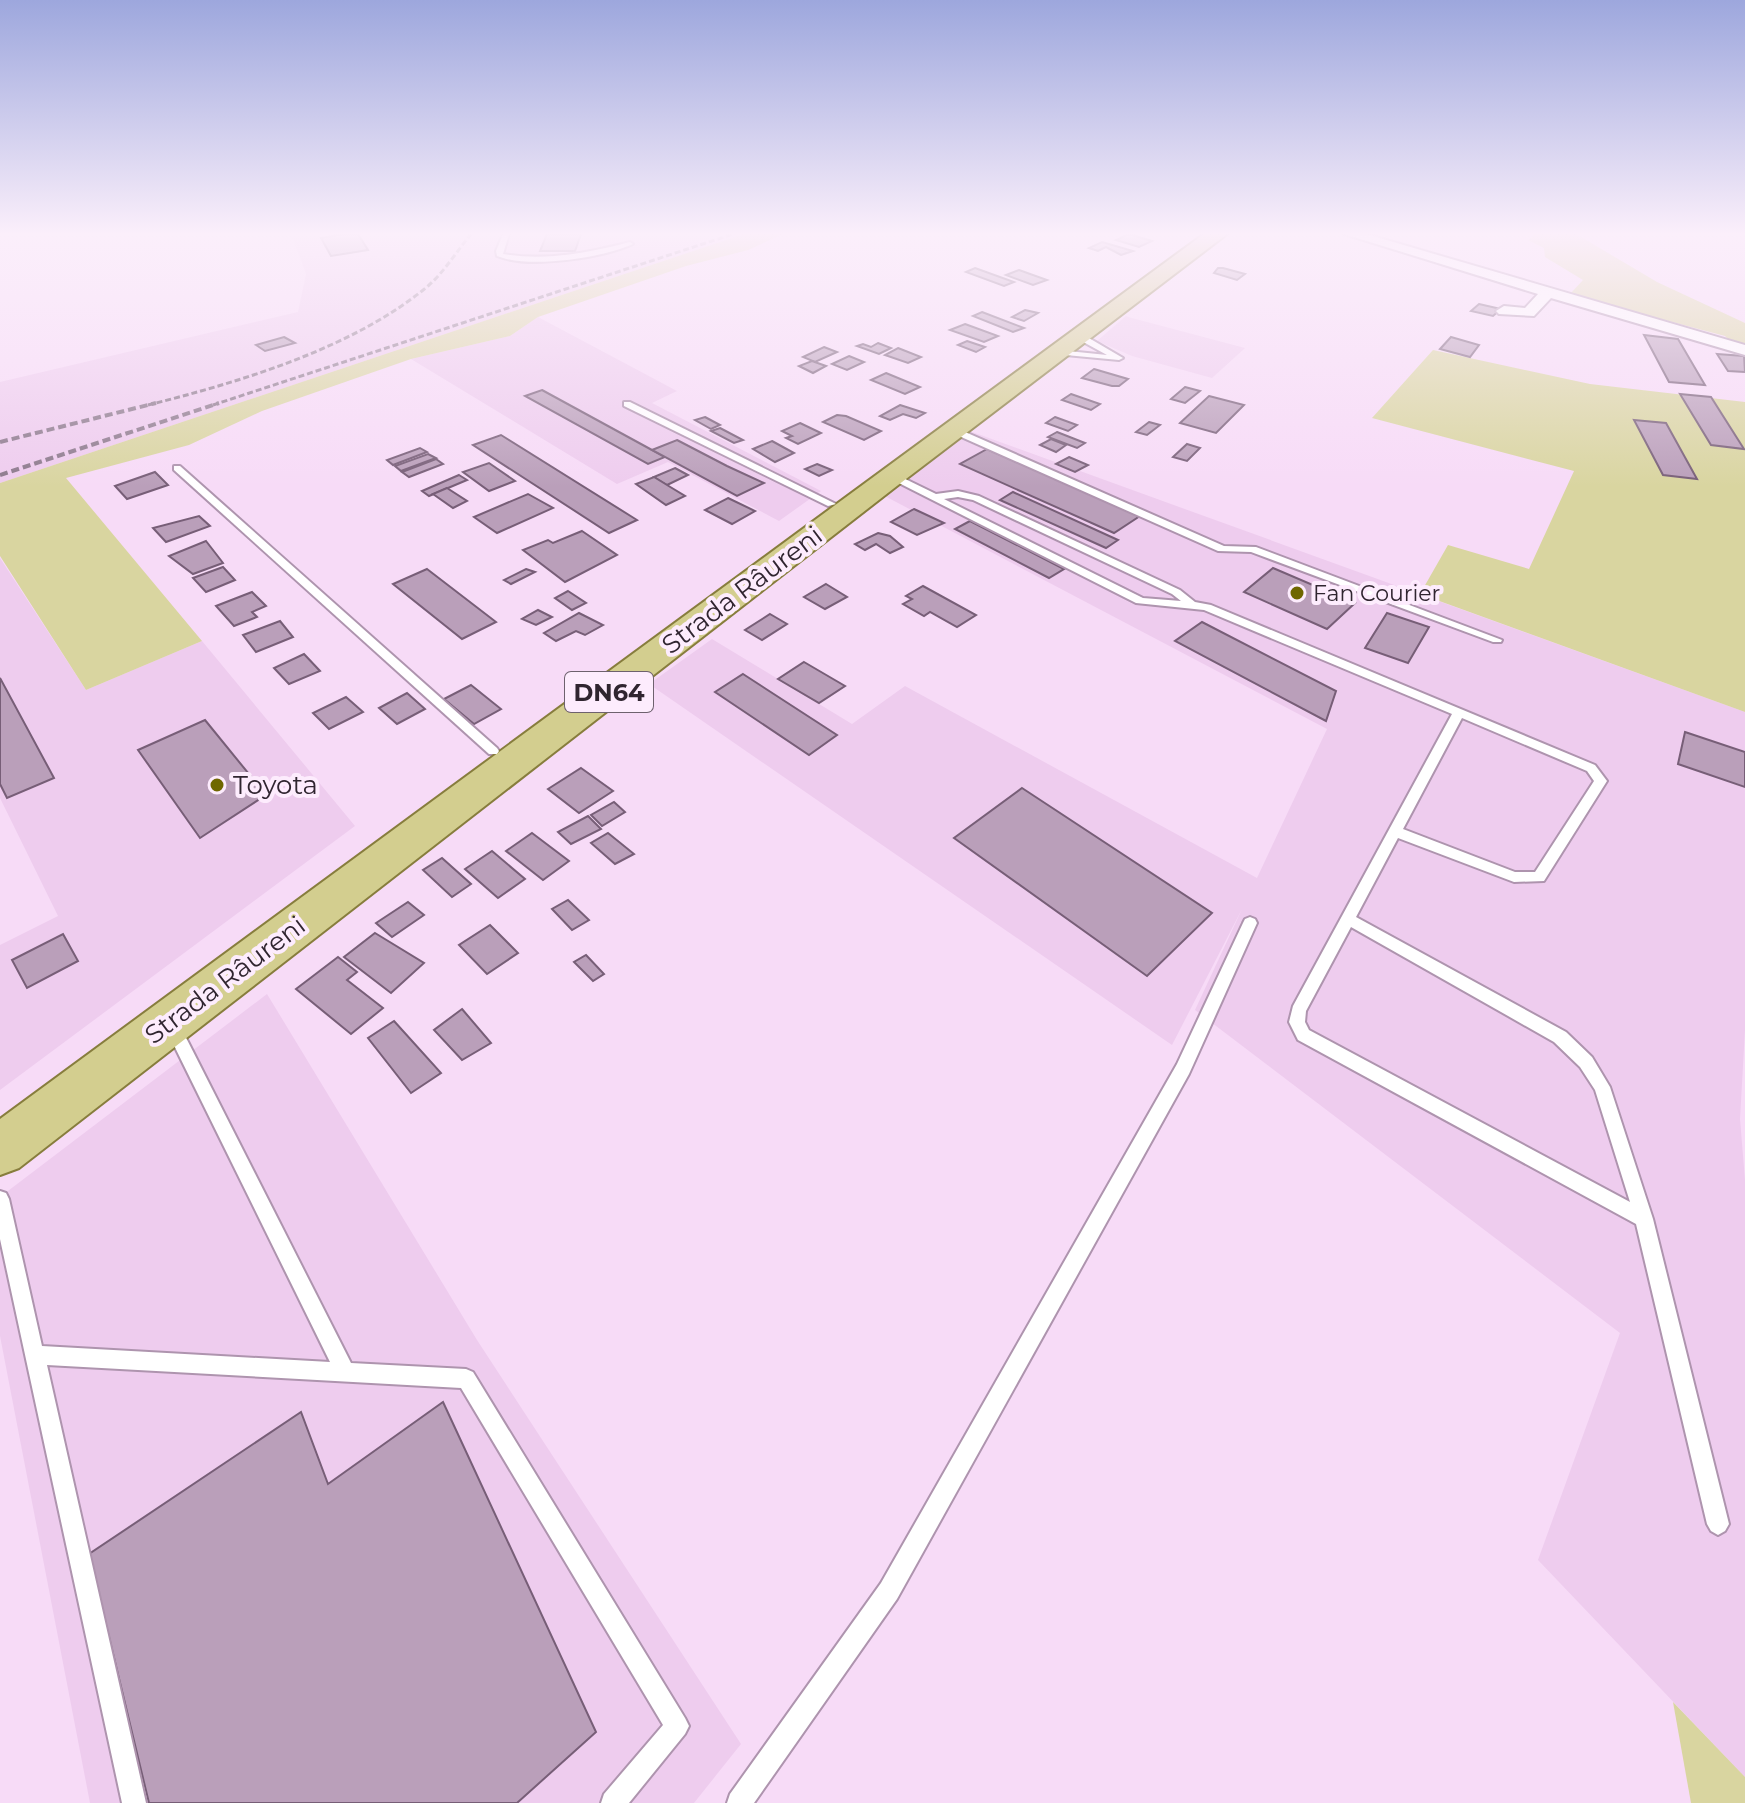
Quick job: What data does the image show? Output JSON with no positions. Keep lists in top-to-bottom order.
{
  "streets": {
    "main road": ["Strada Râureni", "DN64"]
  },
  "places": ["Fan Courier", "Toyota"]
}
